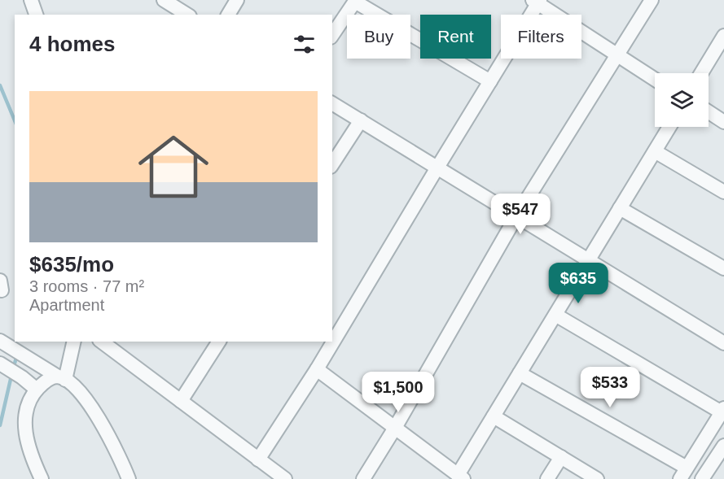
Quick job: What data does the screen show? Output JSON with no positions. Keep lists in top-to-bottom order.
{
  "page": {
    "chip": ["Buy", "Rent", "Filters"],
    "heading": "4 homes",
    "list": [
      {
        "name": "$635/mo",
        "note": "3 rooms · 77 m² · Apartment"
      }
    ],
    "price": [
      "$547",
      "$635",
      "$533",
      "$1,500"
    ]
  }
}
